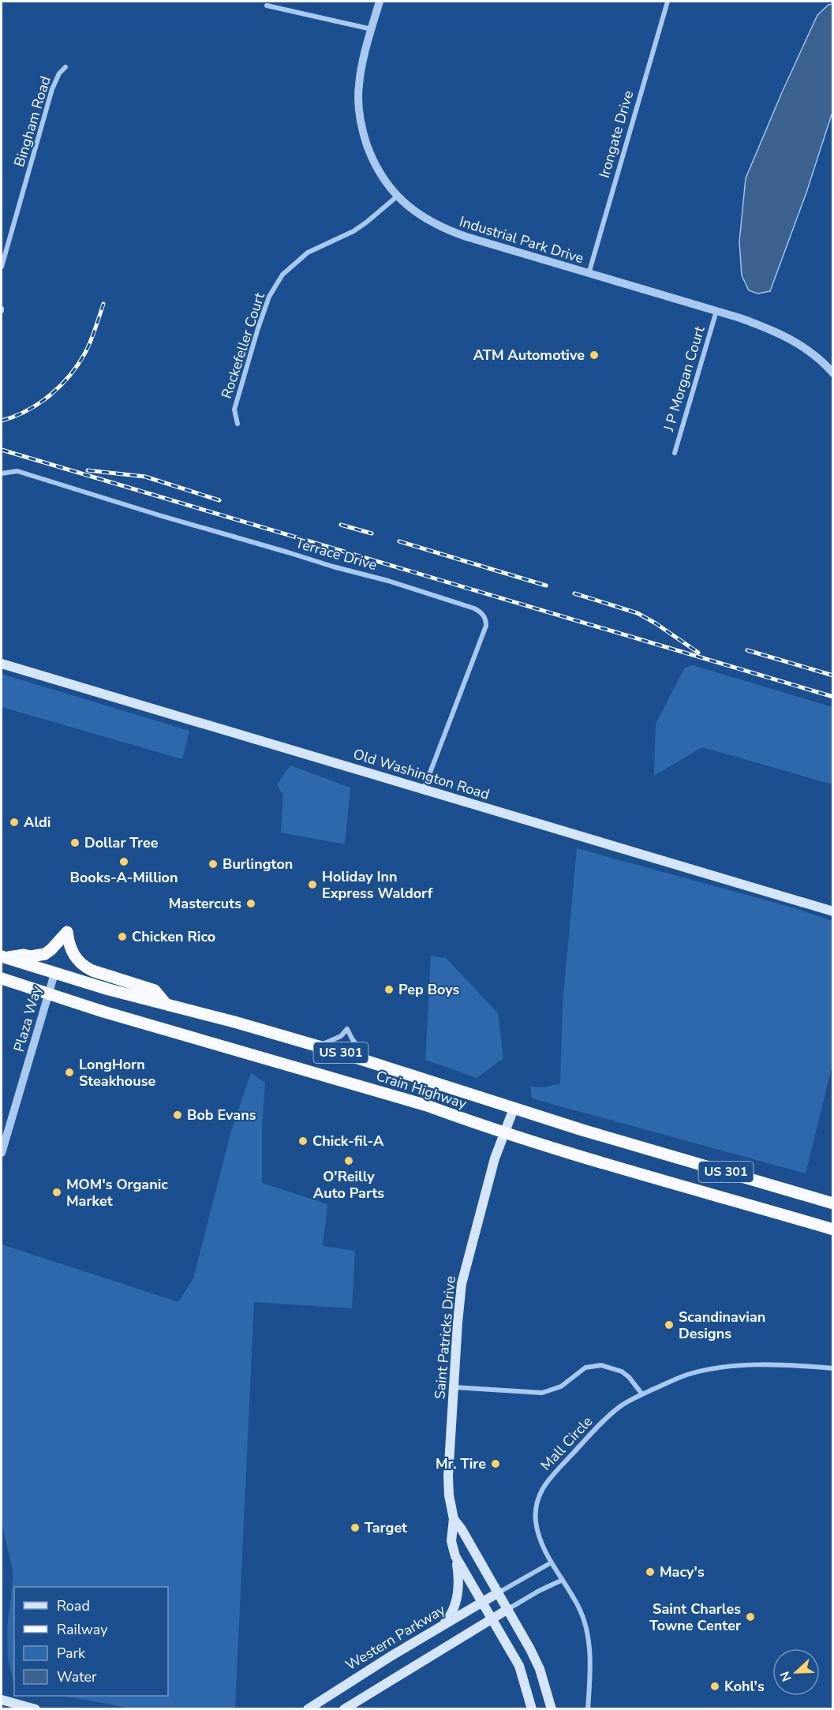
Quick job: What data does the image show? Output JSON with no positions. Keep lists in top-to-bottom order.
{
  "streets": {
    "highway": ["US 301", "Crain Highway"],
    "main road": ["Old Washington Road", "Saint Patricks Drive", "Western Parkway"],
    "street": [
      "Bingham Road",
      "Irongate Drive",
      "Industrial Park Drive",
      "Rockefeller Court",
      "J P Morgan Court",
      "Terrace Drive",
      "Plaza Way",
      "Mall Circle"
    ]
  },
  "crossings": [
    ["Irongate Drive", "Industrial Park Drive"],
    ["Industrial Park Drive", "Rockefeller Court"],
    ["Industrial Park Drive", "J P Morgan Court"],
    ["Terrace Drive", "Old Washington Road"],
    ["Plaza Way", "Crain Highway"],
    ["Crain Highway", "Saint Patricks Drive"],
    ["Saint Patricks Drive", "Western Parkway"]
  ],
  "places": [
    "ATM Automotive",
    "Aldi",
    "Dollar Tree",
    "Books-A-Million",
    "Burlington",
    "Holiday Inn Express Waldorf",
    "Mastercuts",
    "Chicken Rico",
    "Pep Boys",
    "LongHorn Steakhouse",
    "Bob Evans",
    "Chick-fil-A",
    "O'Reilly Auto Parts",
    "MOM's Organic Market",
    "Scandinavian Designs",
    "Mr. Tire",
    "Target",
    "Macy's",
    "Saint Charles Towne Center",
    "Kohl's"
  ],
  "legend": [
    "Road",
    "Railway",
    "Park",
    "Water"
  ],
  "north": "left"
}
